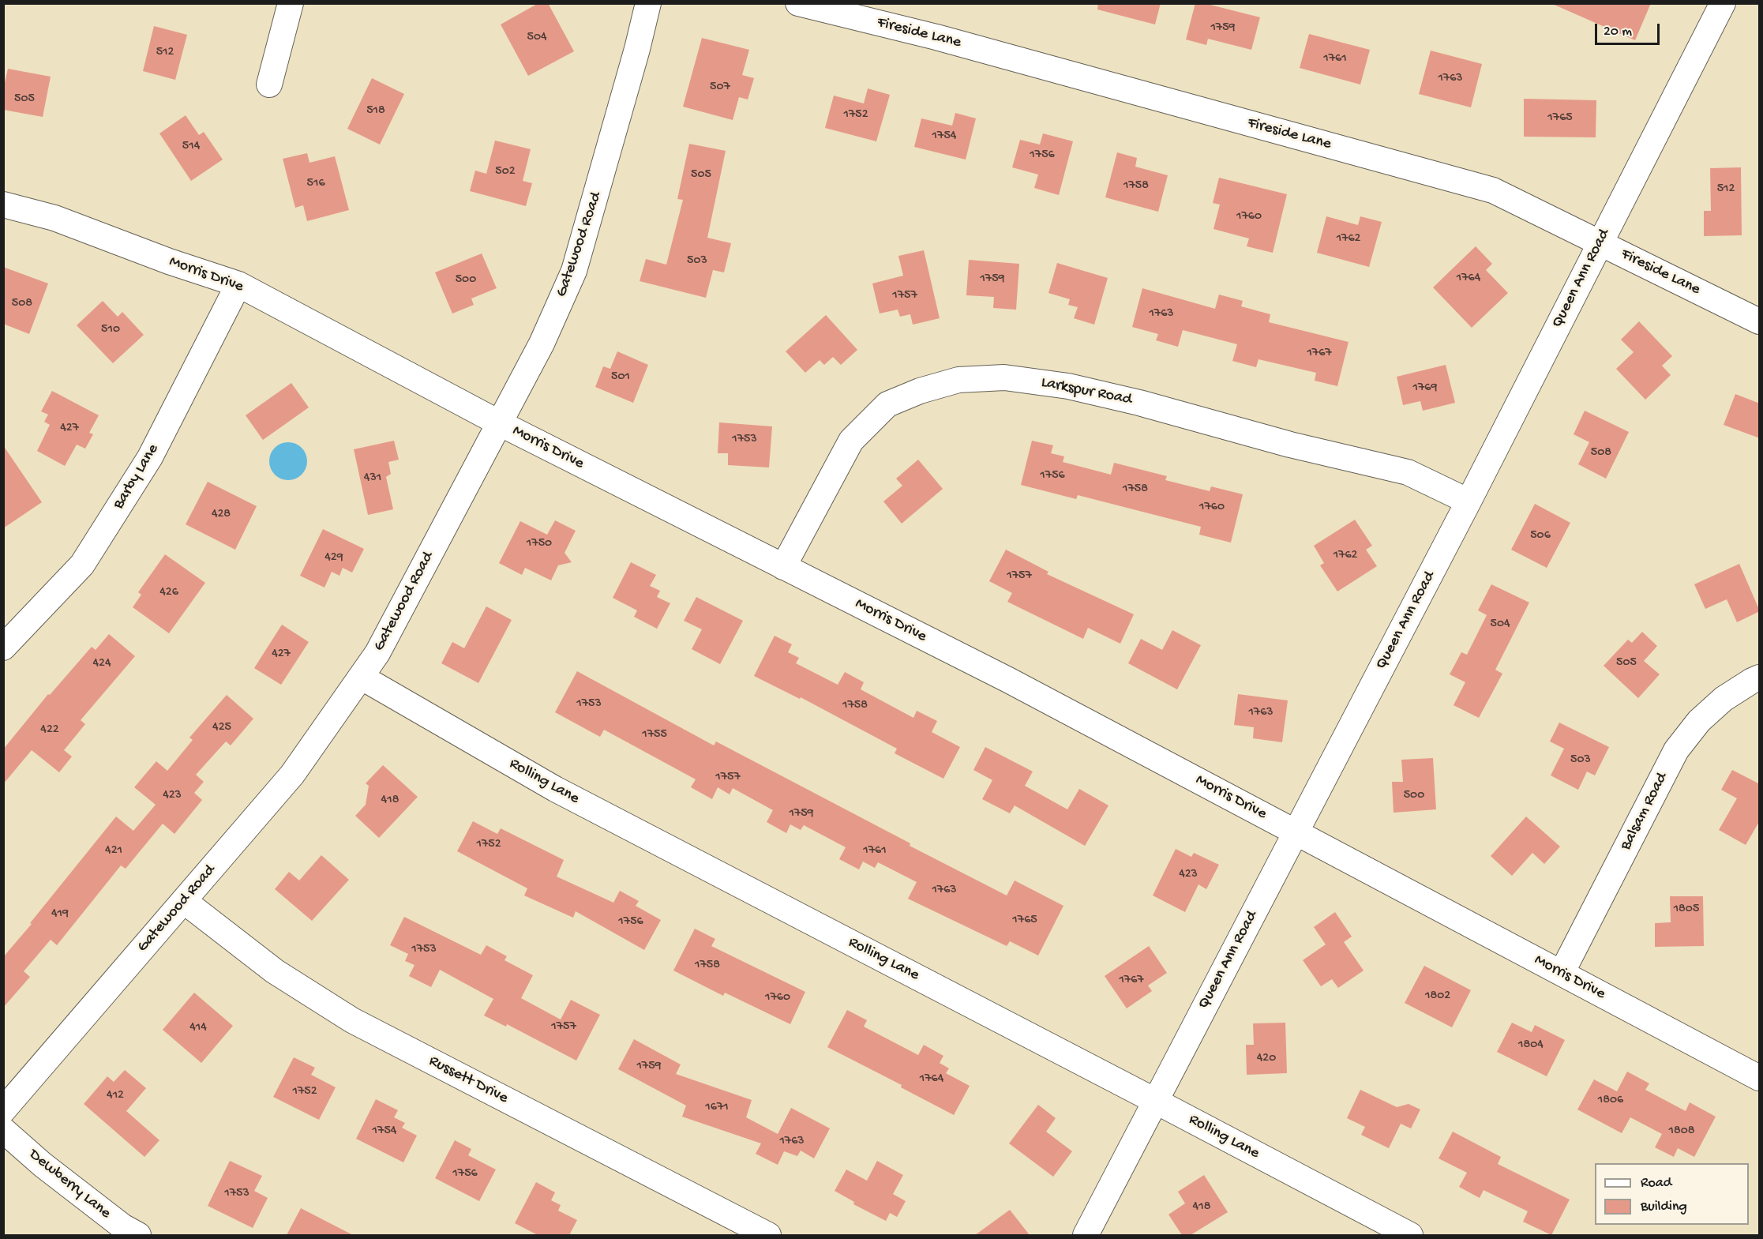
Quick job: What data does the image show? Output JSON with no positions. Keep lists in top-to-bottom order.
{
  "streets": {
    "street": [
      "Fireside Lane",
      "Gatewood Road",
      "Morris Drive",
      "Queen Ann Road",
      "Larkspur Road",
      "Barby Lane",
      "Rolling Lane",
      "Balsam Road",
      "Russett Drive",
      "Dewberry Lane"
    ]
  },
  "crossings": [
    ["Fireside Lane", "Queen Ann Road"],
    ["Gatewood Road", "Morris Drive"],
    ["Gatewood Road", "Rolling Lane"],
    ["Gatewood Road", "Russett Drive"],
    ["Morris Drive", "Queen Ann Road"],
    ["Morris Drive", "Larkspur Road"],
    ["Morris Drive", "Barby Lane"],
    ["Morris Drive", "Balsam Road"],
    ["Queen Ann Road", "Larkspur Road"],
    ["Queen Ann Road", "Rolling Lane"]
  ],
  "house_numbers": [
    "1759",
    "504",
    "512",
    "1761",
    "1763",
    "507",
    "505",
    "518",
    "1752",
    "1765",
    "1754",
    "514",
    "1756",
    "502",
    "505",
    "516",
    "1758",
    "512",
    "1760",
    "1762",
    "503",
    "1764",
    "1759",
    "500",
    "1757",
    "508",
    "1763",
    "510",
    "1767",
    "501",
    "1769",
    "427",
    "1753",
    "508",
    "1756",
    "431",
    "1758",
    "1760",
    "428",
    "506",
    "1750",
    "1762",
    "429",
    "1757",
    "426",
    "504",
    "427",
    "505",
    "424",
    "1753",
    "1758",
    "1763",
    "425",
    "422",
    "1755",
    "503",
    "1757",
    "423",
    "500",
    "418",
    "1759",
    "1752",
    "421",
    "1761",
    "423",
    "1763",
    "1805",
    "419",
    "1765",
    "1756",
    "1753",
    "1758",
    "1767",
    "1802",
    "1760",
    "1757",
    "414",
    "1804",
    "420",
    "1759",
    "1764",
    "1752",
    "412",
    "1806",
    "1671",
    "1754",
    "1808",
    "1763",
    "1756",
    "1753",
    "418"
  ],
  "legend": ["Road", "Building"],
  "scale_bar": "20 m"
}
